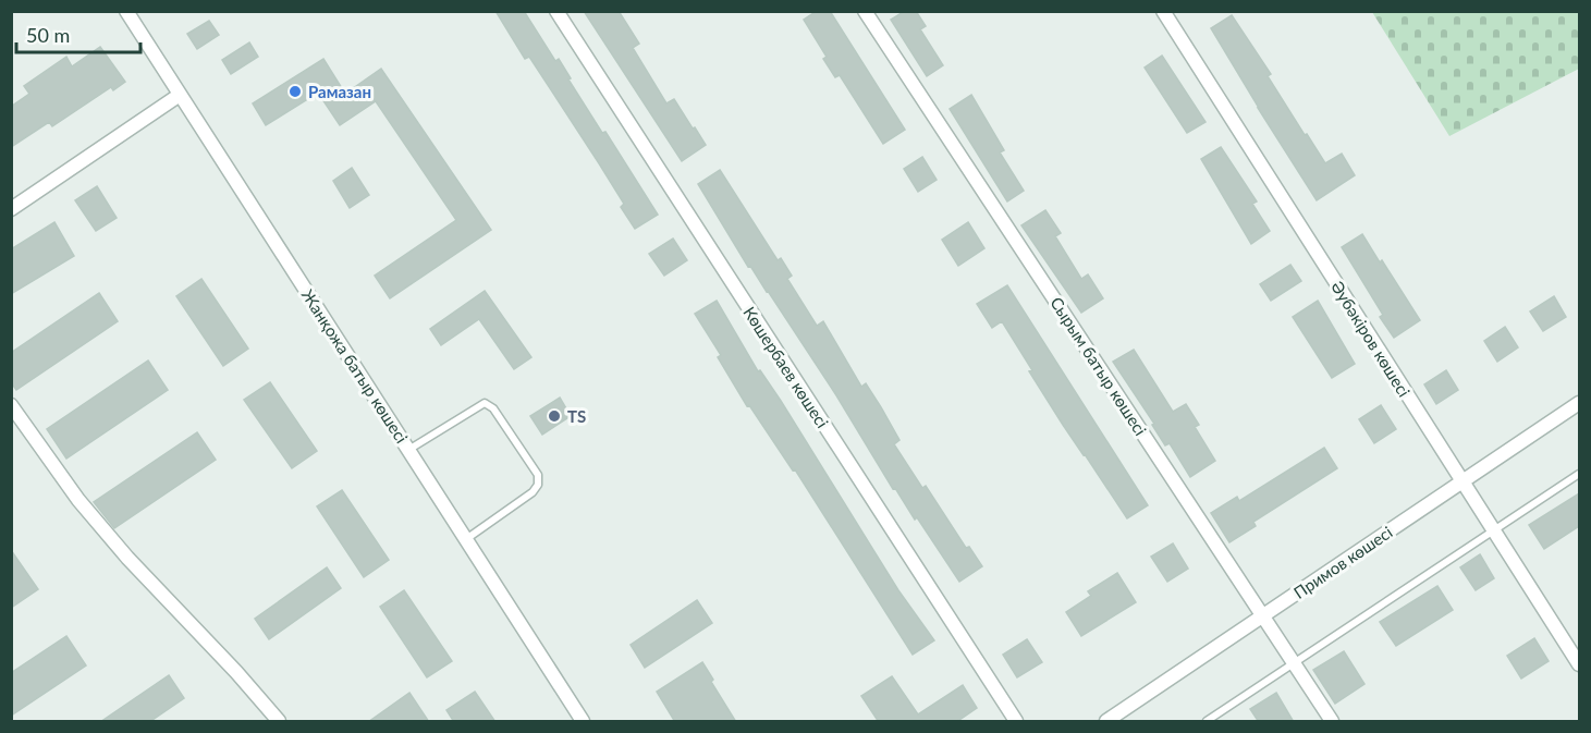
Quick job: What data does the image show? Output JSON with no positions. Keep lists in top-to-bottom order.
{
  "streets": {
    "street": [
      "Әубәкіров көшесі",
      "Жанқожа батыр көшесі",
      "Сырым батыр көшесі",
      "Көшербаев көшесі",
      "Примов көшесі"
    ]
  },
  "crossings": [
    ["Әубәкіров көшесі", "Примов көшесі"],
    ["Сырым батыр көшесі", "Примов көшесі"]
  ],
  "places": ["Рамазан", "TS"],
  "scale_bar": "50 m"
}
